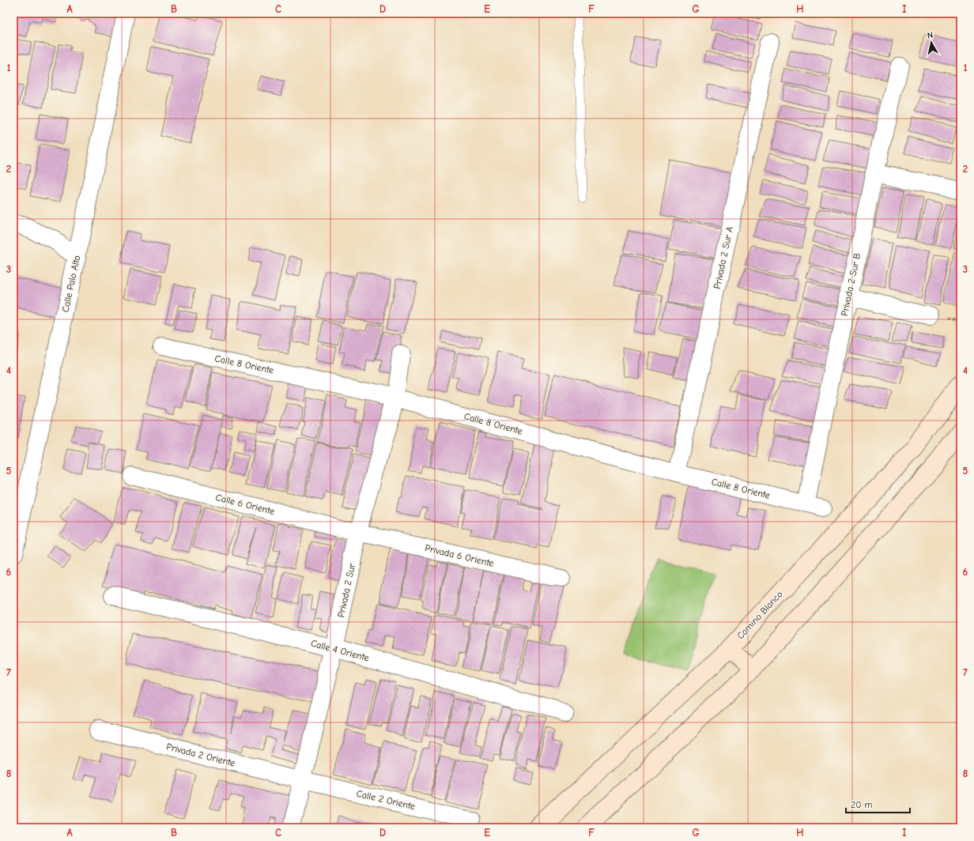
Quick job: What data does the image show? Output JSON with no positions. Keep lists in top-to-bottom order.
{
  "streets": {
    "street": [
      "Privada 2 Sur A",
      "Calle Palo Alto",
      "Privada 2 Sur B",
      "Calle 8 Oriente",
      "Calle 6 Oriente",
      "Privada 6 Oriente",
      "Privada 2 Sur",
      "Camino Blanco",
      "Calle 4 Oriente",
      "Privada 2 Oriente",
      "Calle 2 Oriente"
    ]
  },
  "crossings": [
    ["Privada 2 Sur A", "Calle 8 Oriente"],
    ["Privada 2 Sur B", "Calle 8 Oriente"],
    ["Calle 8 Oriente", "Privada 2 Sur"],
    ["Calle 6 Oriente", "Privada 6 Oriente"],
    ["Calle 6 Oriente", "Privada 2 Sur"],
    ["Privada 6 Oriente", "Privada 2 Sur"],
    ["Privada 2 Sur", "Calle 4 Oriente"],
    ["Privada 2 Sur", "Privada 2 Oriente"],
    ["Privada 2 Sur", "Calle 2 Oriente"],
    ["Privada 2 Oriente", "Calle 2 Oriente"]
  ],
  "scale_bar": "20 m",
  "north": "top",
  "grid": {
    "columns": [
      "A",
      "B",
      "C",
      "D",
      "E",
      "F",
      "G",
      "H",
      "I"
    ],
    "rows": [
      "1",
      "2",
      "3",
      "4",
      "5",
      "6",
      "7",
      "8"
    ]
  }
}
